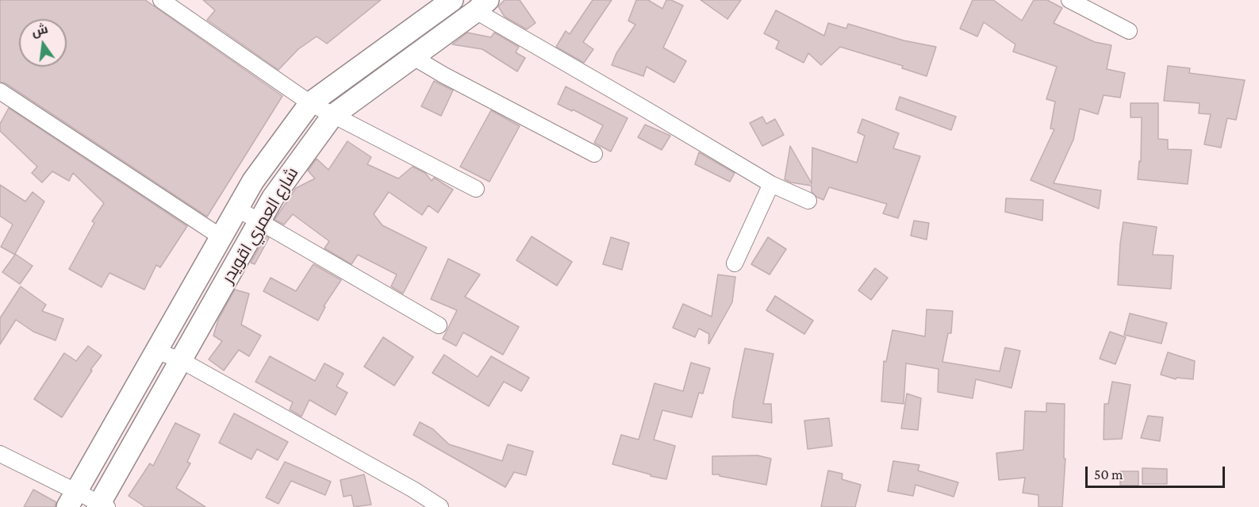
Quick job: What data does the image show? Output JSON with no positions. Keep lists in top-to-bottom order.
{
  "streets": {
    "street": ["شارع العمري اقويدر"]
  },
  "scale_bar": "50 m",
  "north": "top"
}
